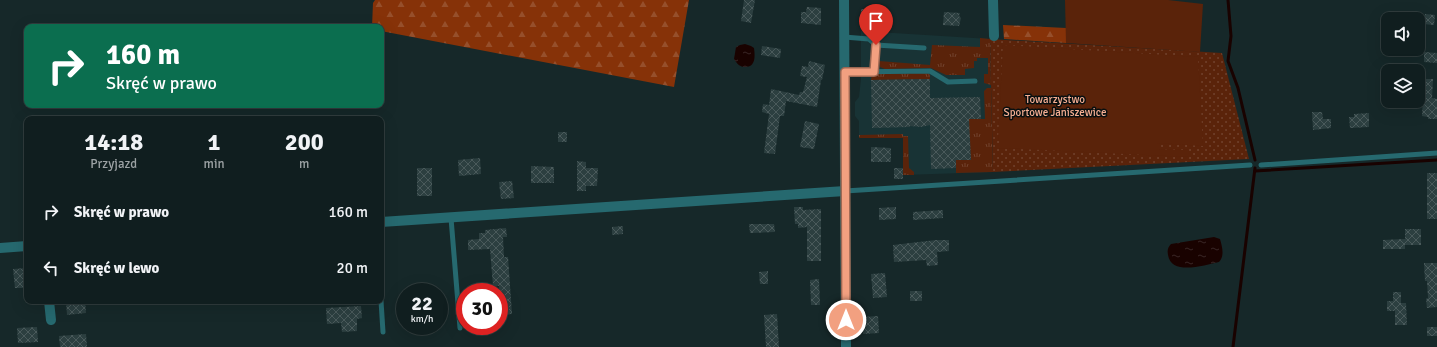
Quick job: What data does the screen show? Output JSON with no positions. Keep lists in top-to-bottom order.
{
  "parks": ["Towarzystwo Sportowe Janiszewice"],
  "page": {
    "turn": ["160 m", "Skręć w prawo"],
    "eta": [
      "14:18",
      "Przyjazd",
      "1",
      "min",
      "200",
      "m"
    ],
    "list": [
      {
        "name": "Skręć w prawo",
        "value": "160 m"
      },
      {
        "name": "Skręć w lewo",
        "value": "20 m"
      }
    ],
    "speed": "22 km/h",
    "limit": "30"
  }
}
